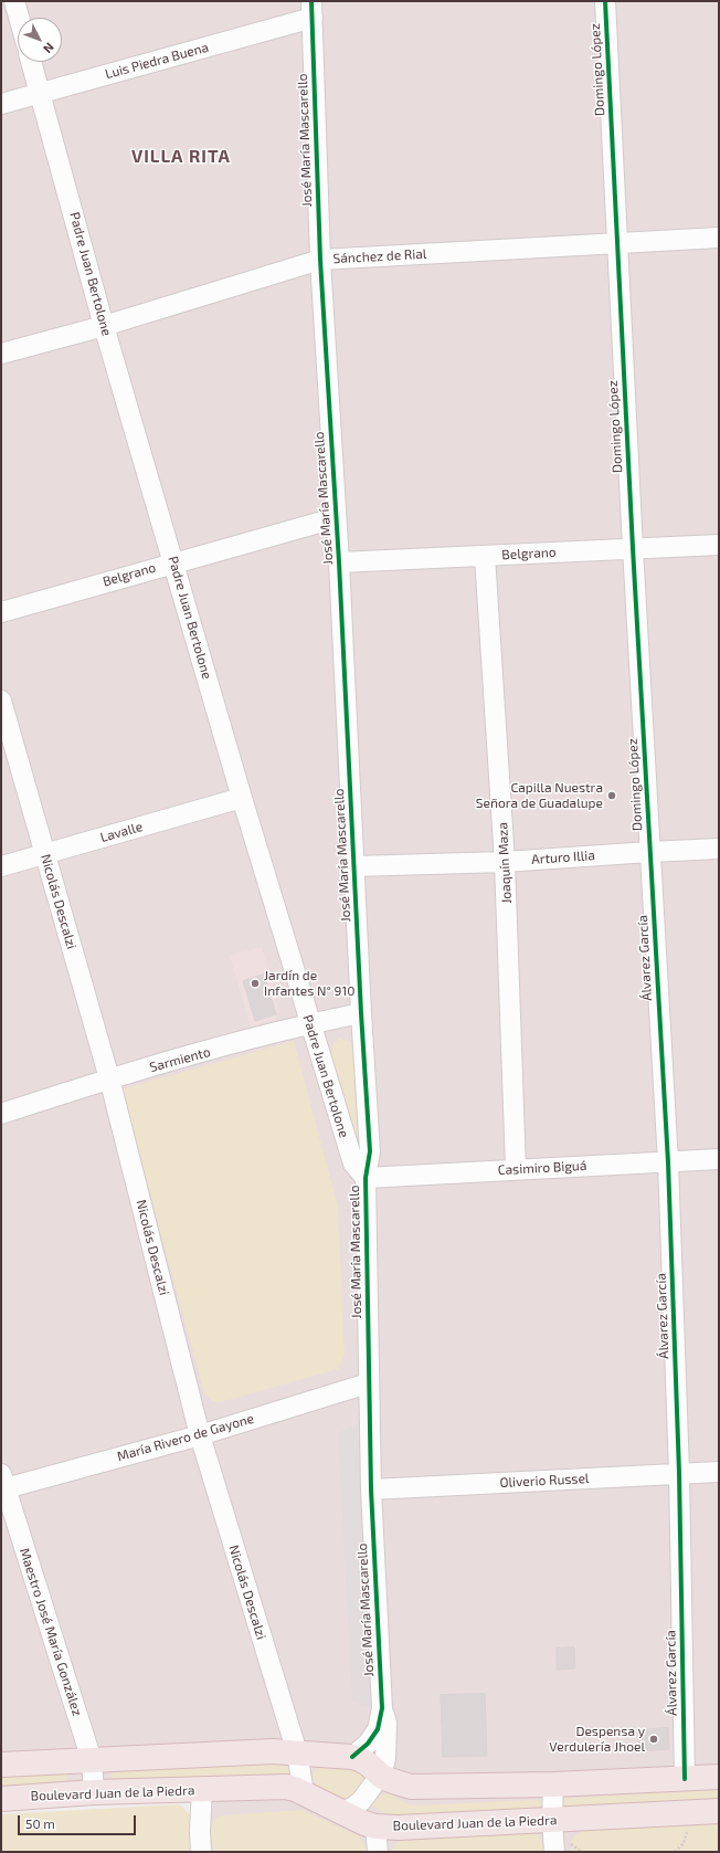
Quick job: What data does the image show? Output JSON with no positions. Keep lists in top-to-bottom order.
{
  "streets": {
    "main road": ["Boulevard Juan de la Piedra"],
    "street": [
      "Luis Piedra Buena",
      "Domingo López",
      "José María Mascarello",
      "Sánchez de Rial",
      "Padre Juan Bertolone",
      "Belgrano",
      "Lavalle",
      "Arturo Illia",
      "Joaquín Maza",
      "Nicolás Descalzi",
      "Álvarez García",
      "Sarmiento",
      "Casimiro Biguá",
      "María Rivero de Gayone",
      "Oliverio Russel",
      "Maestro José María González"
    ]
  },
  "crossings": [
    ["Luis Piedra Buena", "José María Mascarello"],
    ["Luis Piedra Buena", "Padre Juan Bertolone"],
    ["Domingo López", "Sánchez de Rial"],
    ["Domingo López", "Belgrano"],
    ["Domingo López", "Arturo Illia"],
    ["Domingo López", "Álvarez García"],
    ["José María Mascarello", "Sánchez de Rial"],
    ["José María Mascarello", "Padre Juan Bertolone"],
    ["José María Mascarello", "Belgrano"],
    ["José María Mascarello", "Arturo Illia"],
    ["José María Mascarello", "Sarmiento"],
    ["José María Mascarello", "Casimiro Biguá"],
    ["José María Mascarello", "María Rivero de Gayone"],
    ["José María Mascarello", "Oliverio Russel"],
    ["Sánchez de Rial", "Padre Juan Bertolone"],
    ["Padre Juan Bertolone", "Belgrano"],
    ["Padre Juan Bertolone", "Lavalle"],
    ["Padre Juan Bertolone", "Sarmiento"],
    ["Padre Juan Bertolone", "Casimiro Biguá"],
    ["Belgrano", "Joaquín Maza"],
    ["Lavalle", "Nicolás Descalzi"],
    ["Arturo Illia", "Joaquín Maza"],
    ["Arturo Illia", "Álvarez García"],
    ["Joaquín Maza", "Casimiro Biguá"],
    ["Nicolás Descalzi", "Sarmiento"],
    ["Nicolás Descalzi", "María Rivero de Gayone"],
    ["Nicolás Descalzi", "Boulevard Juan de la Piedra"],
    ["Álvarez García", "Casimiro Biguá"],
    ["Álvarez García", "Oliverio Russel"],
    ["María Rivero de Gayone", "Maestro José María González"],
    ["Maestro José María González", "Boulevard Juan de la Piedra"]
  ],
  "districts": ["VILLA RITA"],
  "places": ["Capilla Nuestra Señora de Guadalupe", "Jardín de Infantes N° 910", "Despensa y Verdulería Jhoel"],
  "scale_bar": "50 m",
  "north": "bottom right"
}
